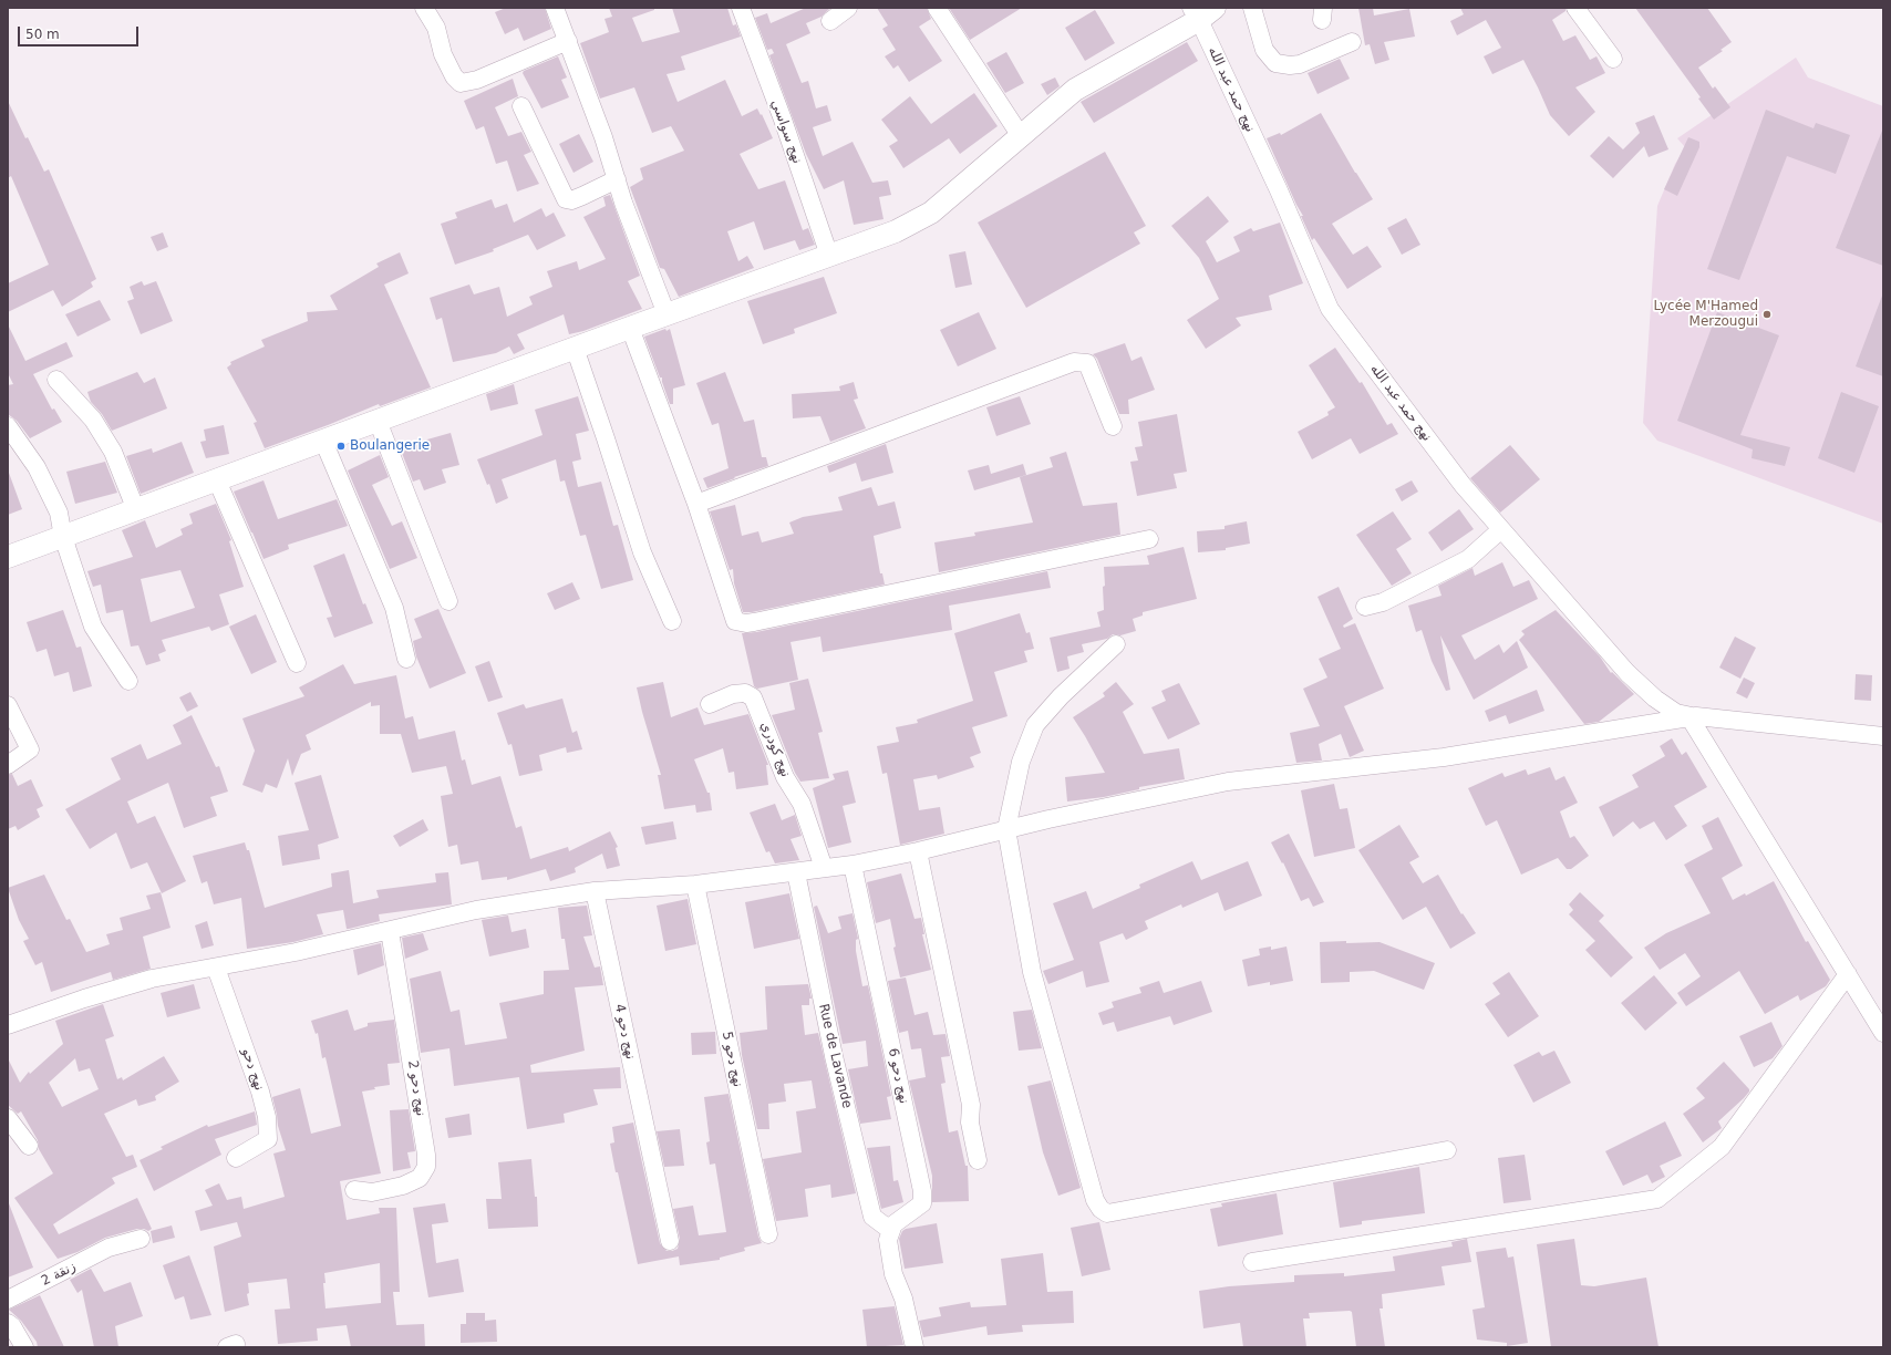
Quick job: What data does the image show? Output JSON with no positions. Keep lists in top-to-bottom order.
{
  "streets": {
    "street": [
      "نهج حمد عبد الله",
      "نهج سواسي",
      "نهج كودري",
      "نهج دحو 4",
      "Rue de Lavande",
      "نهج دحو 5",
      "نهج دحو",
      "نهج دحو 6",
      "نهج دحو 2",
      "زنقة 2"
    ]
  },
  "crossings": [
    ["Rue de Lavande", "نهج دحو 6"]
  ],
  "places": ["Lycée M'Hamed Merzougui", "Boulangerie"],
  "scale_bar": "50 m"
}
